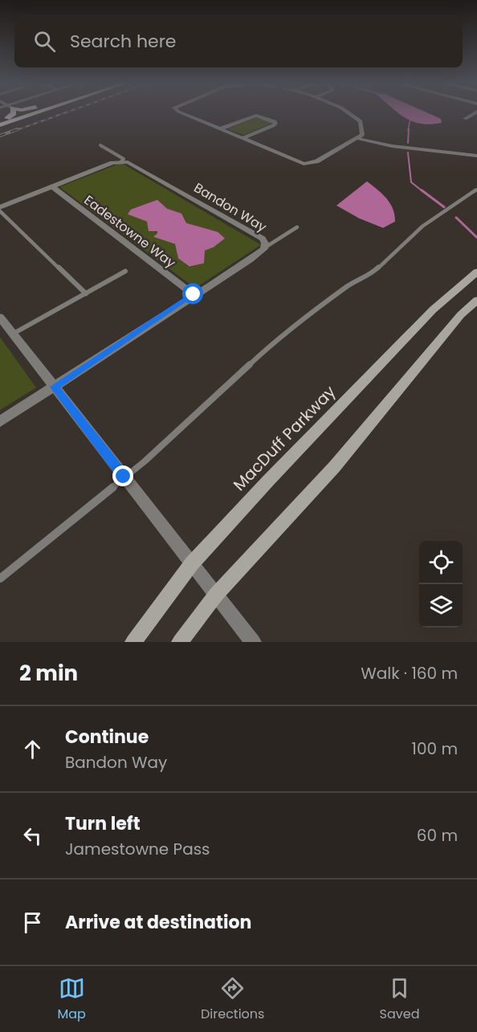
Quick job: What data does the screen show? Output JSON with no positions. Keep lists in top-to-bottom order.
{
  "streets": {
    "street": ["Bandon Way", "Eadestowne Way", "MacDuff Parkway"]
  },
  "crossings": [
    ["Bandon Way", "Eadestowne Way"]
  ],
  "page": {
    "search": "Search here",
    "heading": ["2 min", "Walk · 160 m"],
    "list": [
      ["Continue", "Bandon Way", "100 m"],
      ["Turn left", "Jamestowne Pass", "60 m"],
      "Arrive at destination"
    ],
    "nav": ["Map", "Directions", "Saved"]
  }
}
